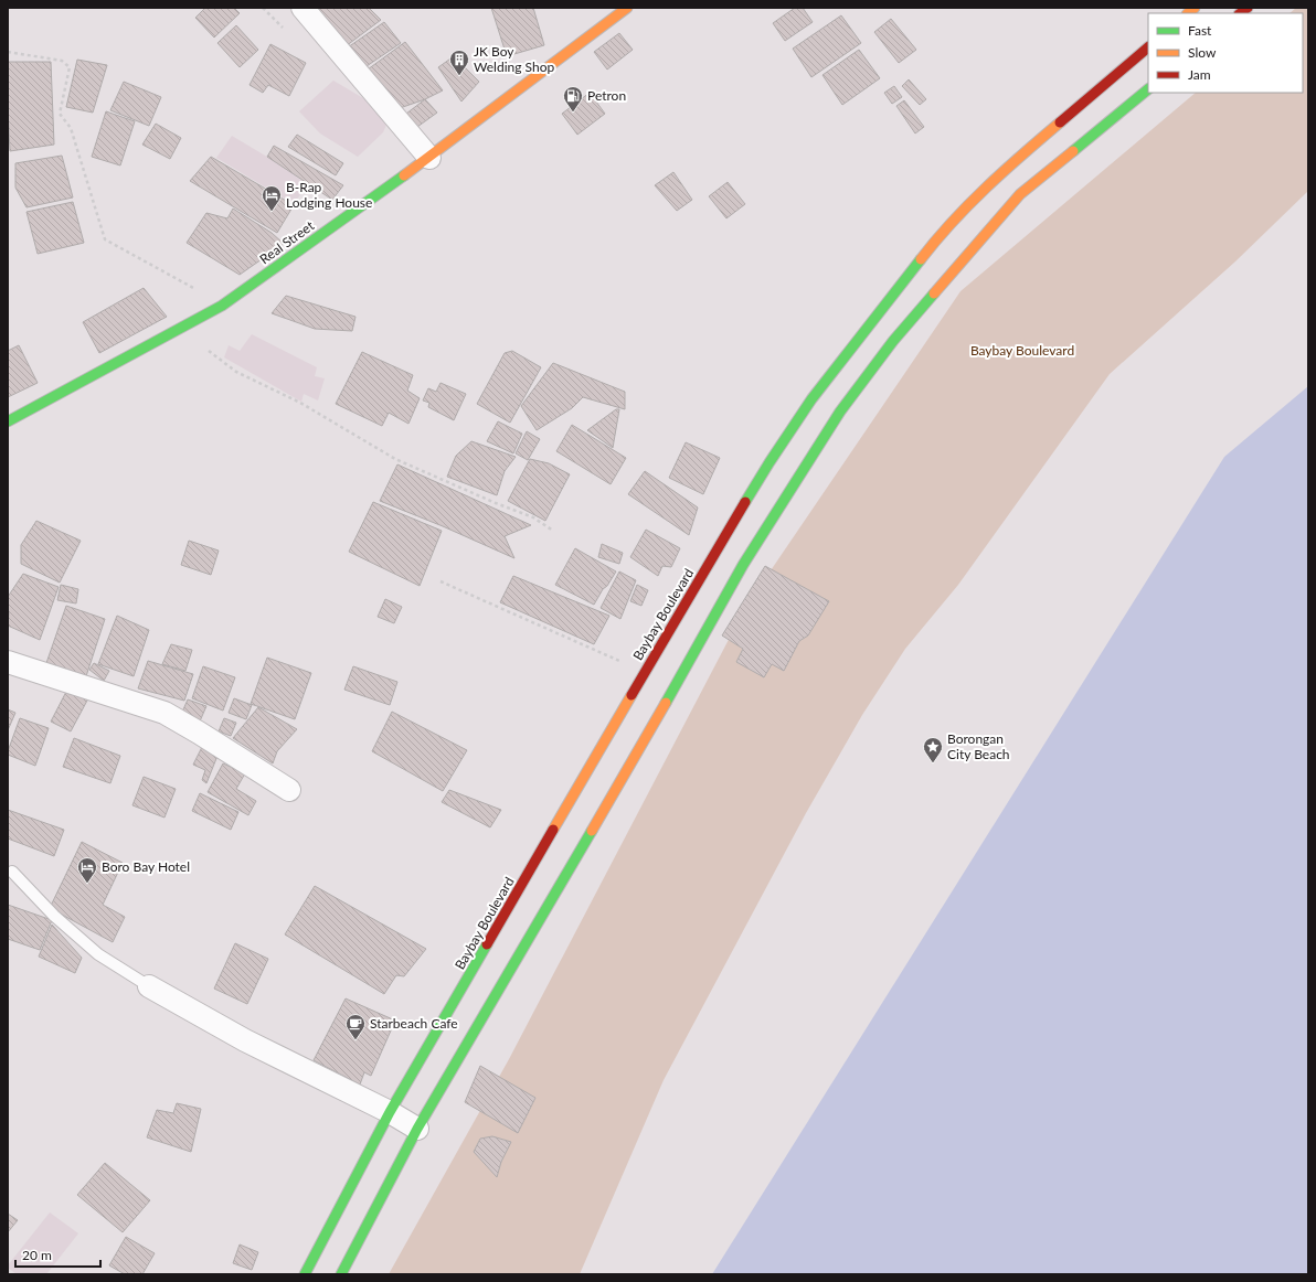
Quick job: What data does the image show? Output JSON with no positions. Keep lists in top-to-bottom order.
{
  "streets": {
    "street": ["Real Street", "Baybay Boulevard"]
  },
  "parks": ["Baybay Boulevard"],
  "places": {
    "building": ["JK Boy Welding Shop"],
    "fuel station": ["Petron"],
    "hotel": ["B-Rap Lodging House", "Boro Bay Hotel"],
    "place": ["Borongan City Beach"],
    "cafe": ["Starbeach Cafe"]
  },
  "legend": ["Fast", "Slow", "Jam"],
  "scale_bar": "20 m"
}
